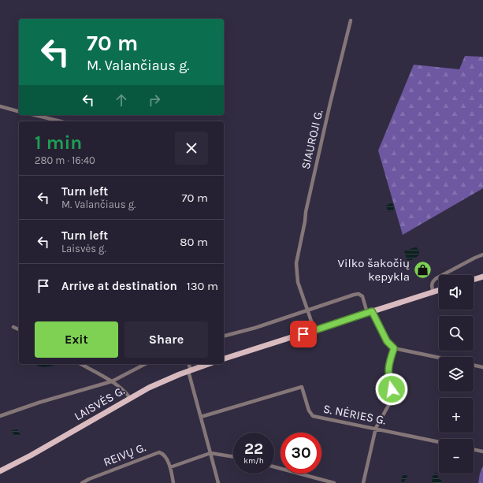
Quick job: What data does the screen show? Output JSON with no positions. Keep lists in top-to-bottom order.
{
  "streets": {
    "main road": ["LAISVĖS G."],
    "street": ["SIAUROJI G.", "S. NĖRIES G.", "REIVŲ G."]
  },
  "places": {
    "shop": ["Vilko šakočių kepykla"]
  },
  "page": {
    "turn": ["70 m", "M. Valančiaus g."],
    "heading": ["1 min", "280 m · 16:40"],
    "list": [
      {
        "name": "Turn left",
        "note": "M. Valančiaus g.",
        "value": "70 m"
      },
      {
        "name": "Turn left",
        "note": "Laisvės g.",
        "value": "80 m"
      },
      {
        "name": "Arrive at destination",
        "value": "130 m"
      }
    ],
    "map_buttons": ["+", "−"],
    "buttons": ["Exit", "Share"],
    "speed": "22 km/h",
    "limit": "30"
  }
}
